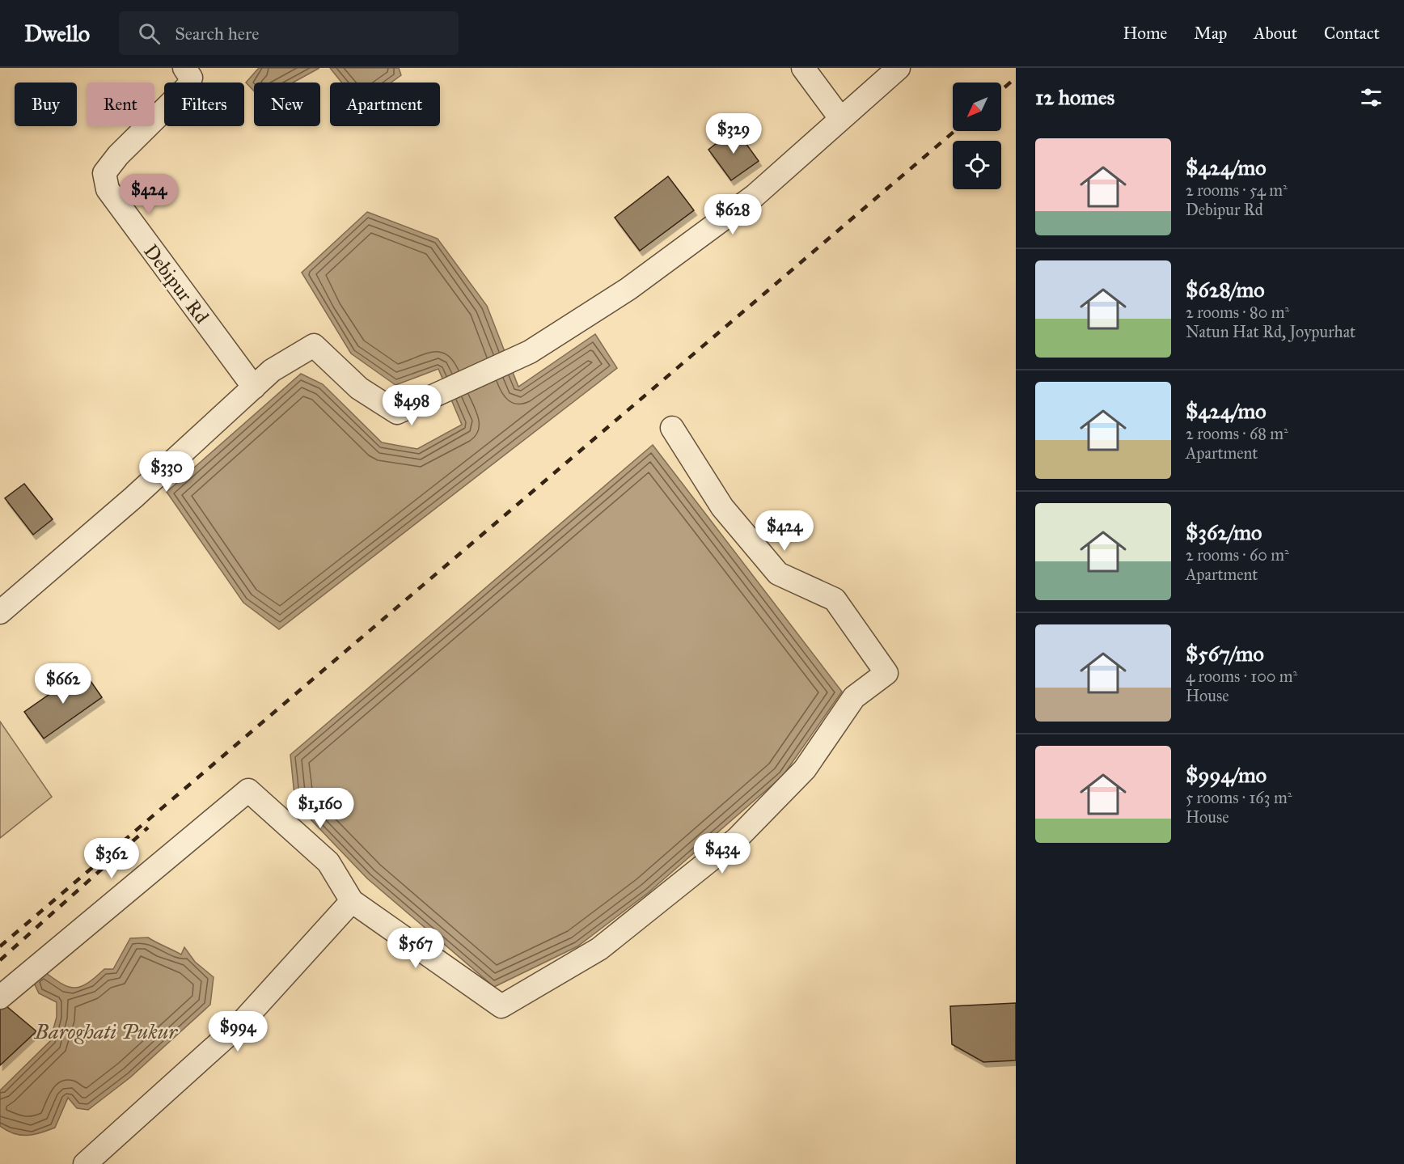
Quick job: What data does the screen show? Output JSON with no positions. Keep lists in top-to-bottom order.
{
  "streets": {
    "street": ["Debipur Rd"]
  },
  "water": ["Baroghati Pukur"],
  "north": "bottom left",
  "page": {
    "header": "Dwello",
    "search": "Search here",
    "nav": [
      "Home",
      "Map",
      "About",
      "Contact"
    ],
    "heading": "12 homes",
    "chip": [
      "Buy",
      "Rent",
      "Filters",
      "New",
      "Apartment"
    ],
    "price": [
      "$329",
      "$424",
      "$628",
      "$498",
      "$330",
      "$424",
      "$662",
      "$1,160",
      "$434",
      "$362",
      "$567",
      "$994"
    ],
    "list": [
      {
        "name": "$424/mo",
        "note": "2 rooms · 54 m² · Debipur Rd"
      },
      {
        "name": "$628/mo",
        "note": "2 rooms · 80 m² · Natun Hat Rd, Joypurhat"
      },
      {
        "name": "$424/mo",
        "note": "2 rooms · 68 m² · Apartment"
      },
      {
        "name": "$362/mo",
        "note": "2 rooms · 60 m² · Apartment"
      },
      {
        "name": "$567/mo",
        "note": "4 rooms · 100 m² · House"
      },
      {
        "name": "$994/mo",
        "note": "5 rooms · 163 m² · House"
      }
    ]
  }
}
